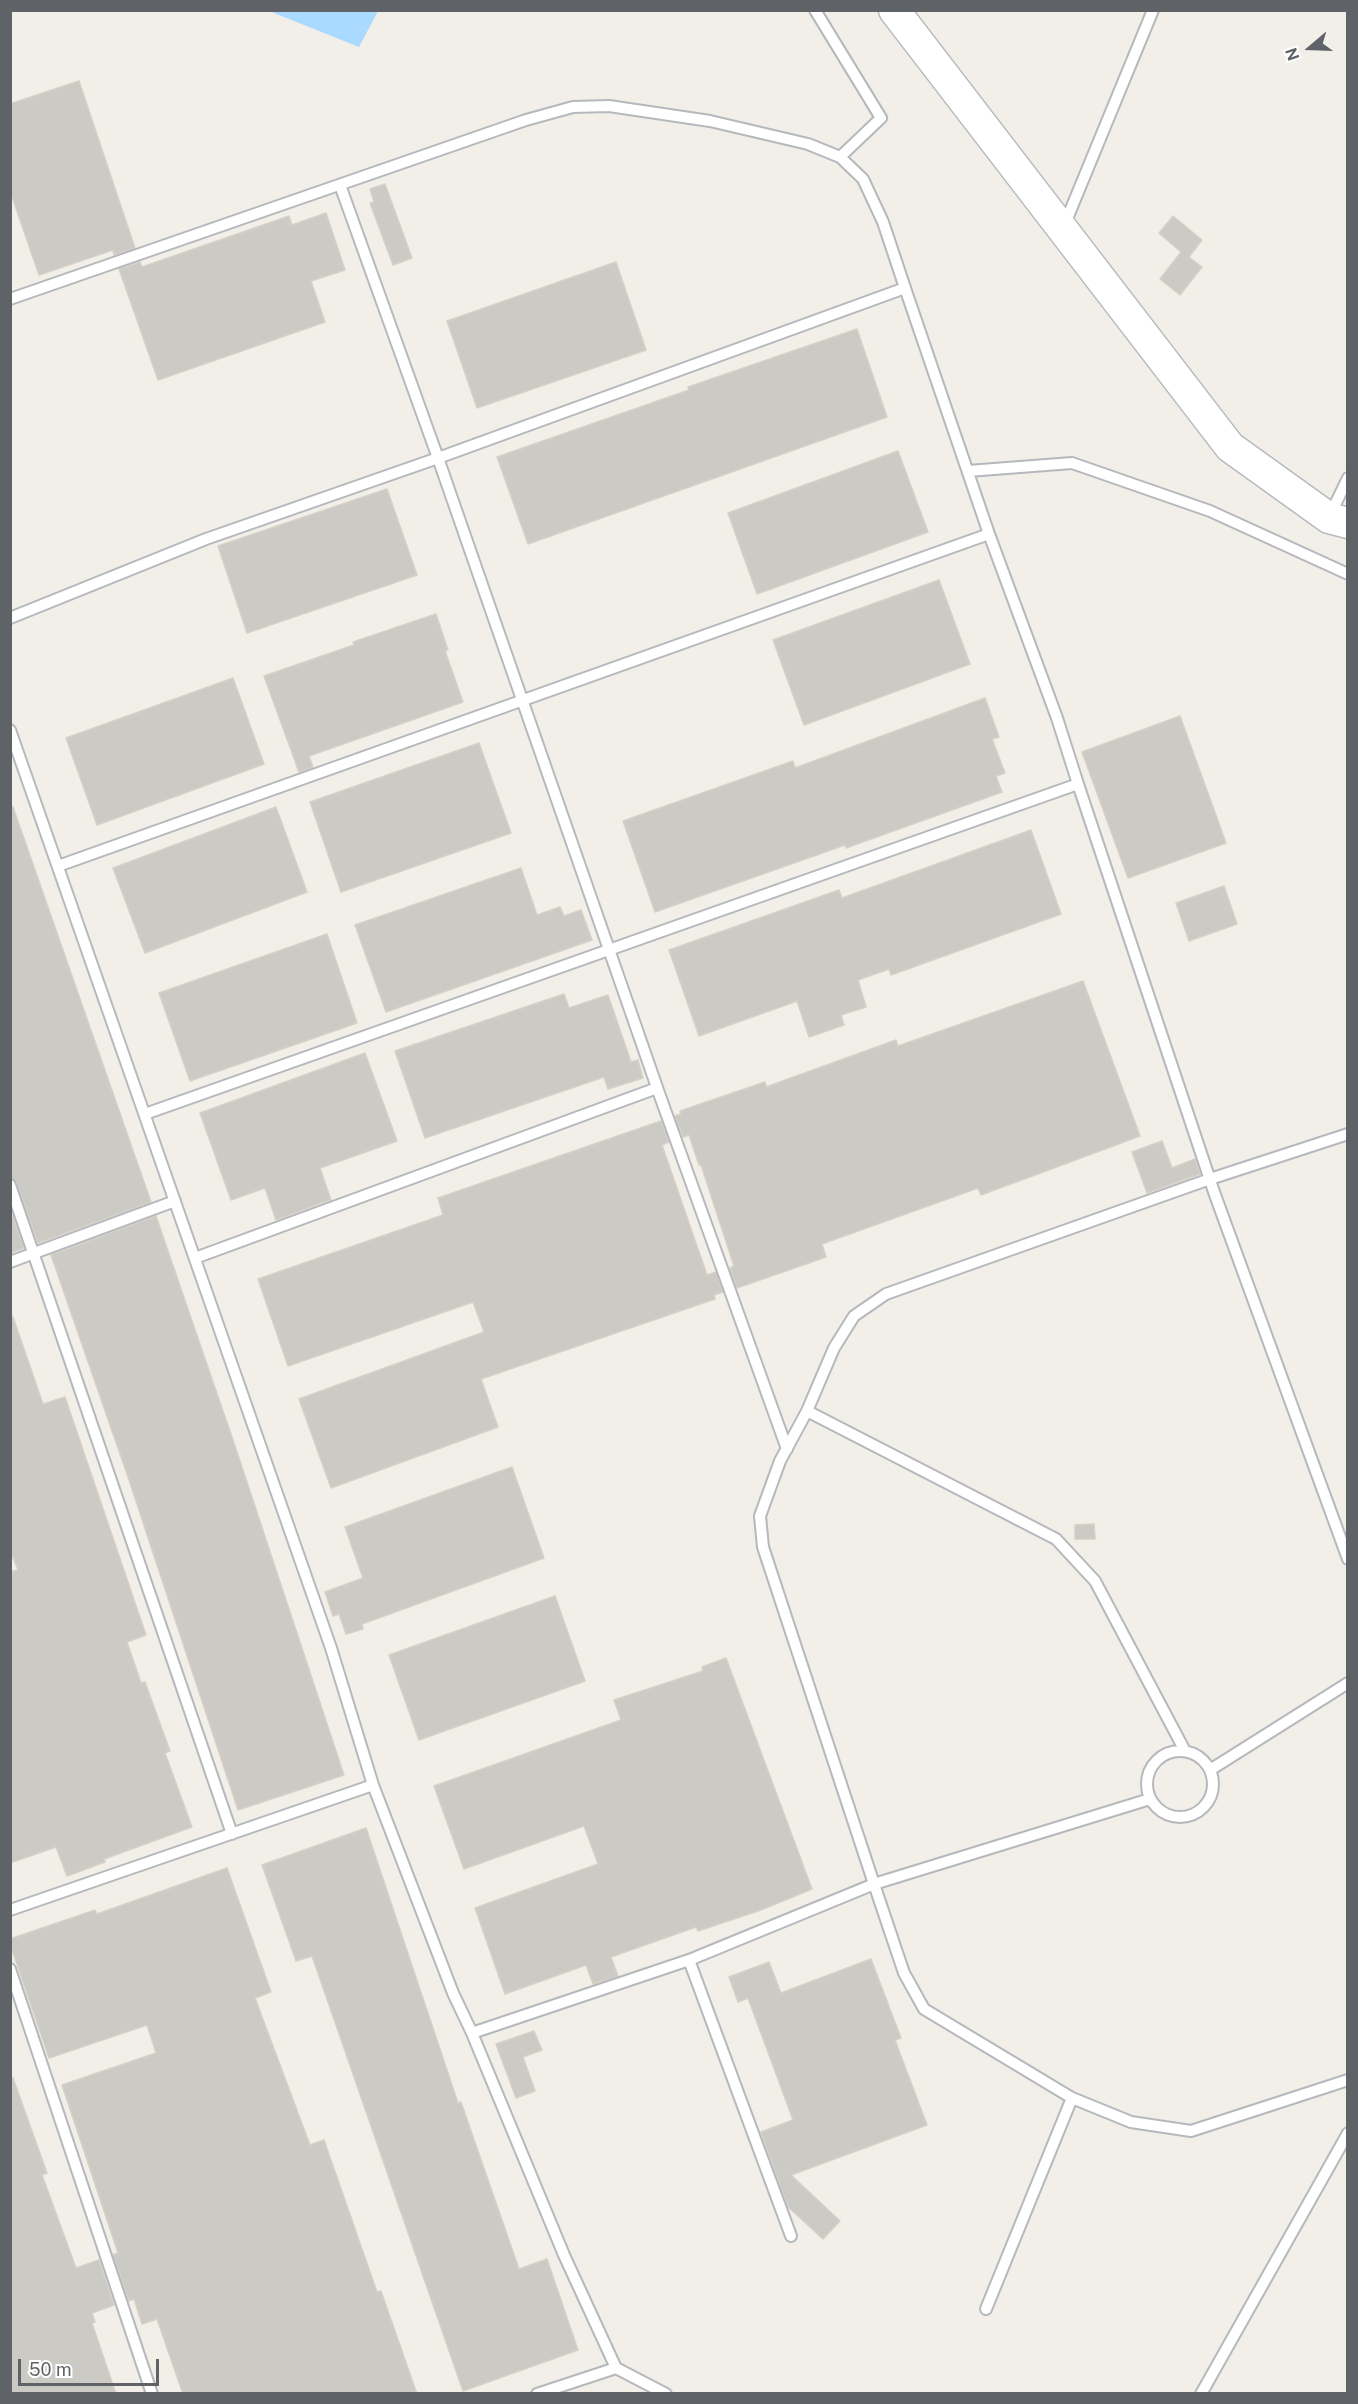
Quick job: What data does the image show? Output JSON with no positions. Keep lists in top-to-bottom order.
{
  "scale_bar": "50 m",
  "north": "left"
}
